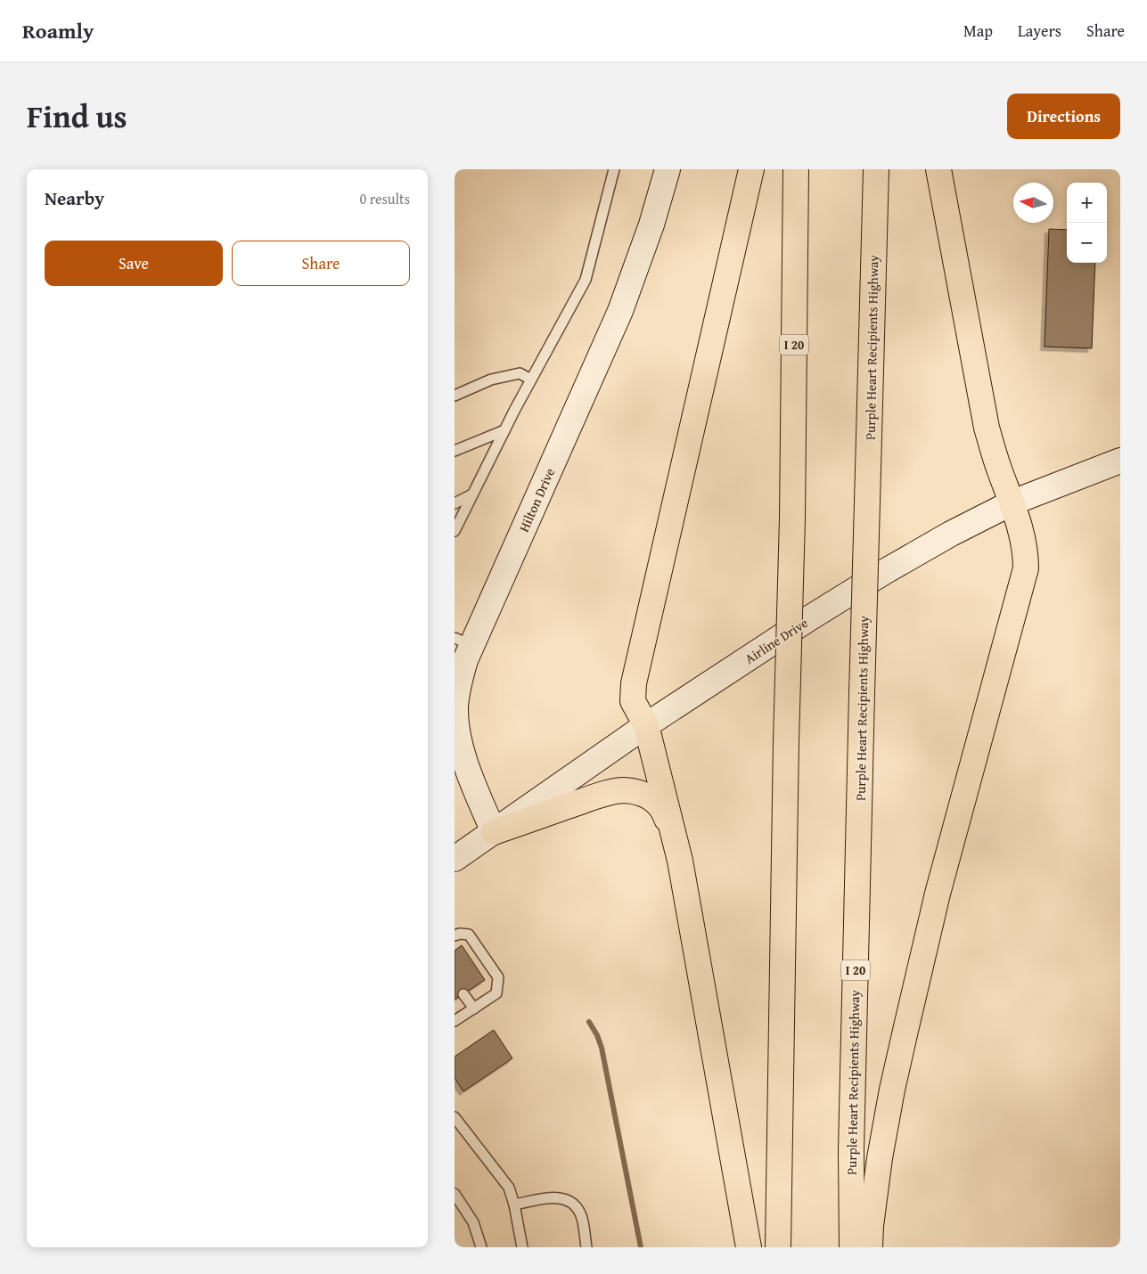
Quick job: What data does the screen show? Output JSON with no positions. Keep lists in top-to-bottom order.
{
  "streets": {
    "highway": ["I 20", "Purple Heart Recipients Highway"],
    "main road": ["Hilton Drive", "Airline Drive"]
  },
  "crossings": [
    ["Hilton Drive", "Airline Drive"]
  ],
  "north": "left",
  "page": {
    "header": "Roamly",
    "nav": ["Map", "Layers", "Share"],
    "title": "Find us",
    "buttons": [
      "Directions",
      ["Save", "Share"]
    ],
    "heading": ["Nearby", "0 results"],
    "map_buttons": ["+", "−"]
  }
}
